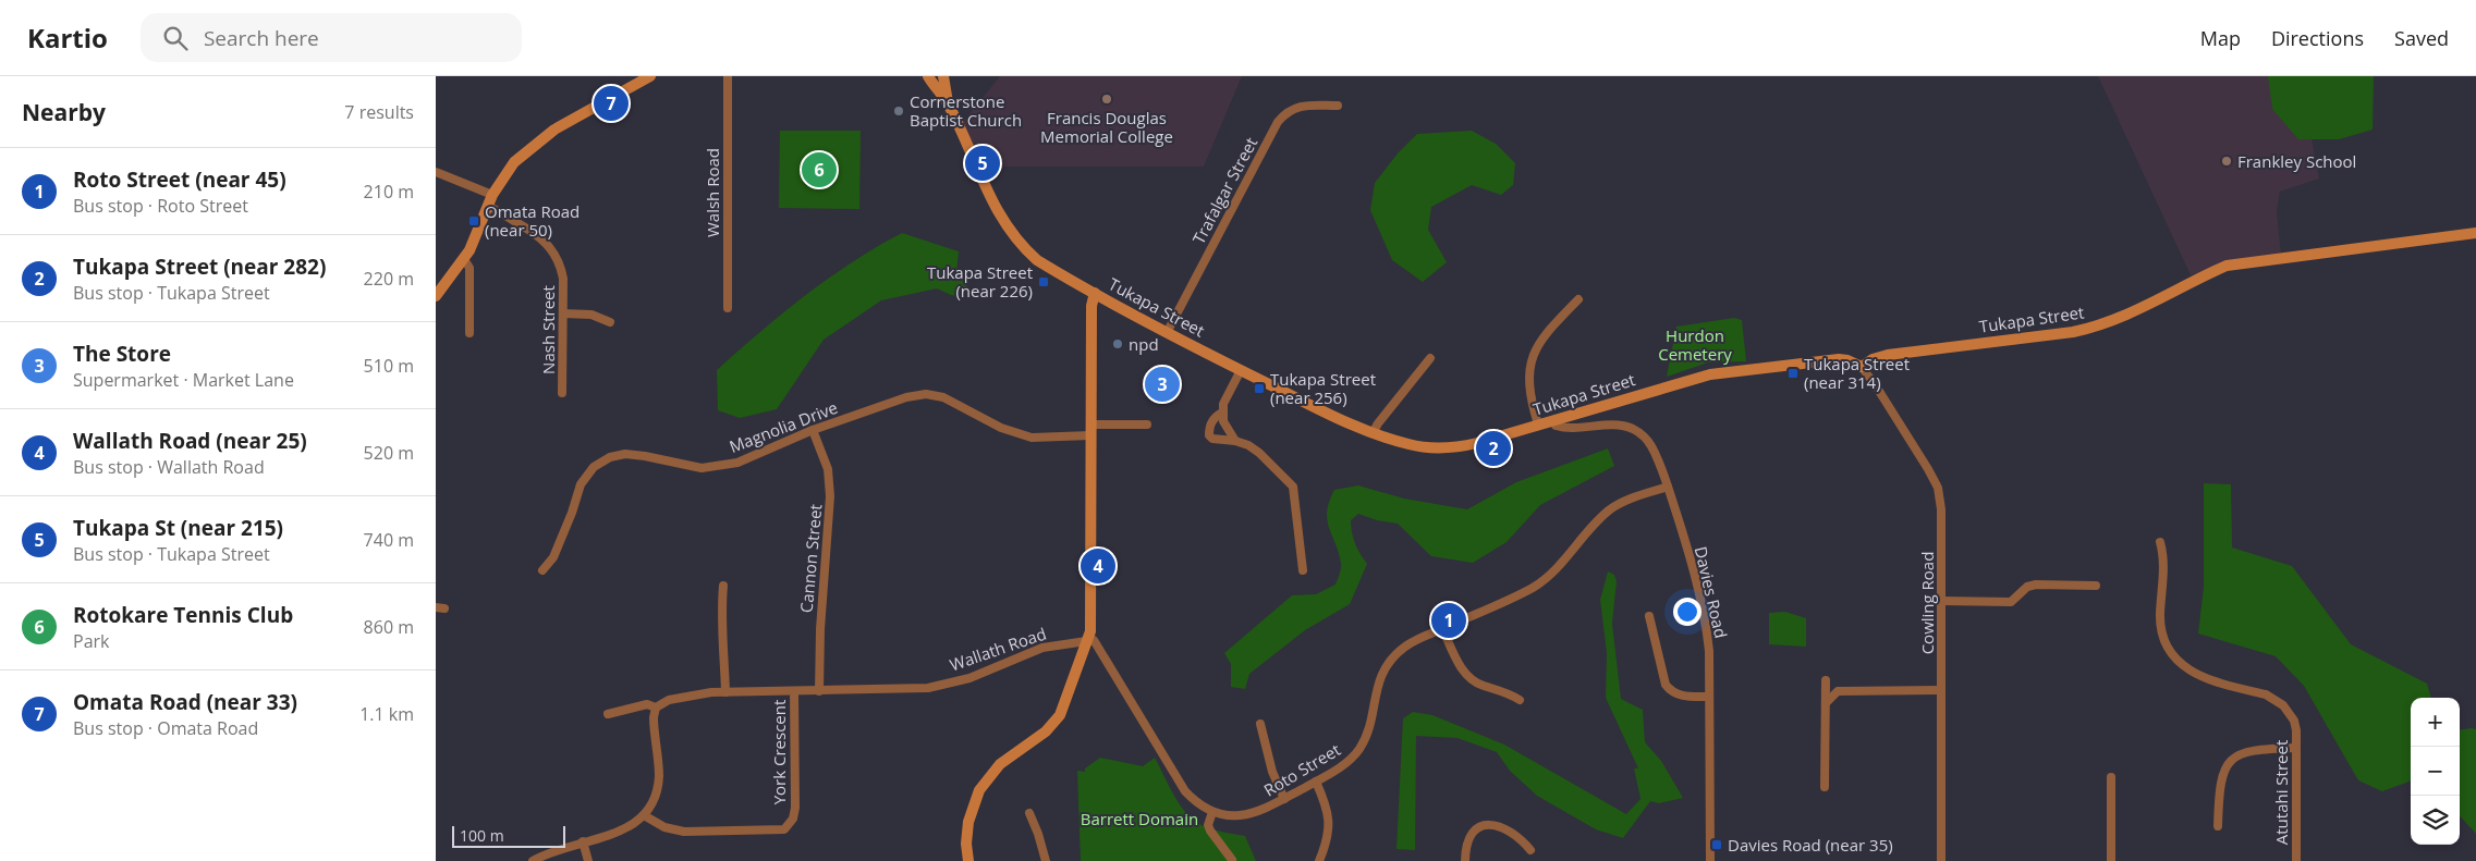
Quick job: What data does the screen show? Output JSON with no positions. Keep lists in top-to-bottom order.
{
  "streets": {
    "street": [
      "Trafalgar Street",
      "Walsh Road",
      "Tukapa Street",
      "Nash Street",
      "Magnolia Drive",
      "Cannon Street",
      "Davies Road",
      "Cowling Road",
      "Wallath Road",
      "York Crescent",
      "Roto Street",
      "Atutahi Street"
    ]
  },
  "crossings": [
    ["Trafalgar Street", "Tukapa Street"],
    ["Tukapa Street", "Davies Road"],
    ["Tukapa Street", "Cowling Road"],
    ["Magnolia Drive", "Cannon Street"],
    ["Cannon Street", "Wallath Road"],
    ["Davies Road", "Roto Street"],
    ["Wallath Road", "York Crescent"],
    ["Wallath Road", "Roto Street"]
  ],
  "parks": ["Hurdon Cemetery", "Barrett Domain"],
  "places": {
    "other": [
      "Francis Douglas Memorial College",
      "Cornerstone Baptist Church",
      "Frankley School",
      "npd"
    ],
    "transit": [
      "Omata Road (near 50)",
      "Tukapa Street (near 226)",
      "Tukapa Street (near 314)",
      "Tukapa Street (near 256)",
      "Davies Road (near 35)"
    ]
  },
  "scale_bar": "100 m",
  "page": {
    "header": "Kartio",
    "search": "Search here",
    "nav": ["Map", "Directions", "Saved"],
    "heading": ["Nearby", "7 results"],
    "pins": [
      "7",
      "5",
      "6",
      "3",
      "2",
      "4",
      "1"
    ],
    "list": [
      {
        "mark": "1",
        "name": "Roto Street (near 45)",
        "note": "Bus stop · Roto Street",
        "value": "210 m"
      },
      {
        "mark": "2",
        "name": "Tukapa Street (near 282)",
        "note": "Bus stop · Tukapa Street",
        "value": "220 m"
      },
      {
        "mark": "3",
        "name": "The Store",
        "note": "Supermarket · Market Lane",
        "value": "510 m"
      },
      {
        "mark": "4",
        "name": "Wallath Road (near 25)",
        "note": "Bus stop · Wallath Road",
        "value": "520 m"
      },
      {
        "mark": "5",
        "name": "Tukapa St (near 215)",
        "note": "Bus stop · Tukapa Street",
        "value": "740 m"
      },
      {
        "mark": "6",
        "name": "Rotokare Tennis Club",
        "note": "Park",
        "value": "860 m"
      },
      {
        "mark": "7",
        "name": "Omata Road (near 33)",
        "note": "Bus stop · Omata Road",
        "value": "1.1 km"
      }
    ],
    "map_buttons": ["+", "−"],
    "scale": "100 m"
  }
}
